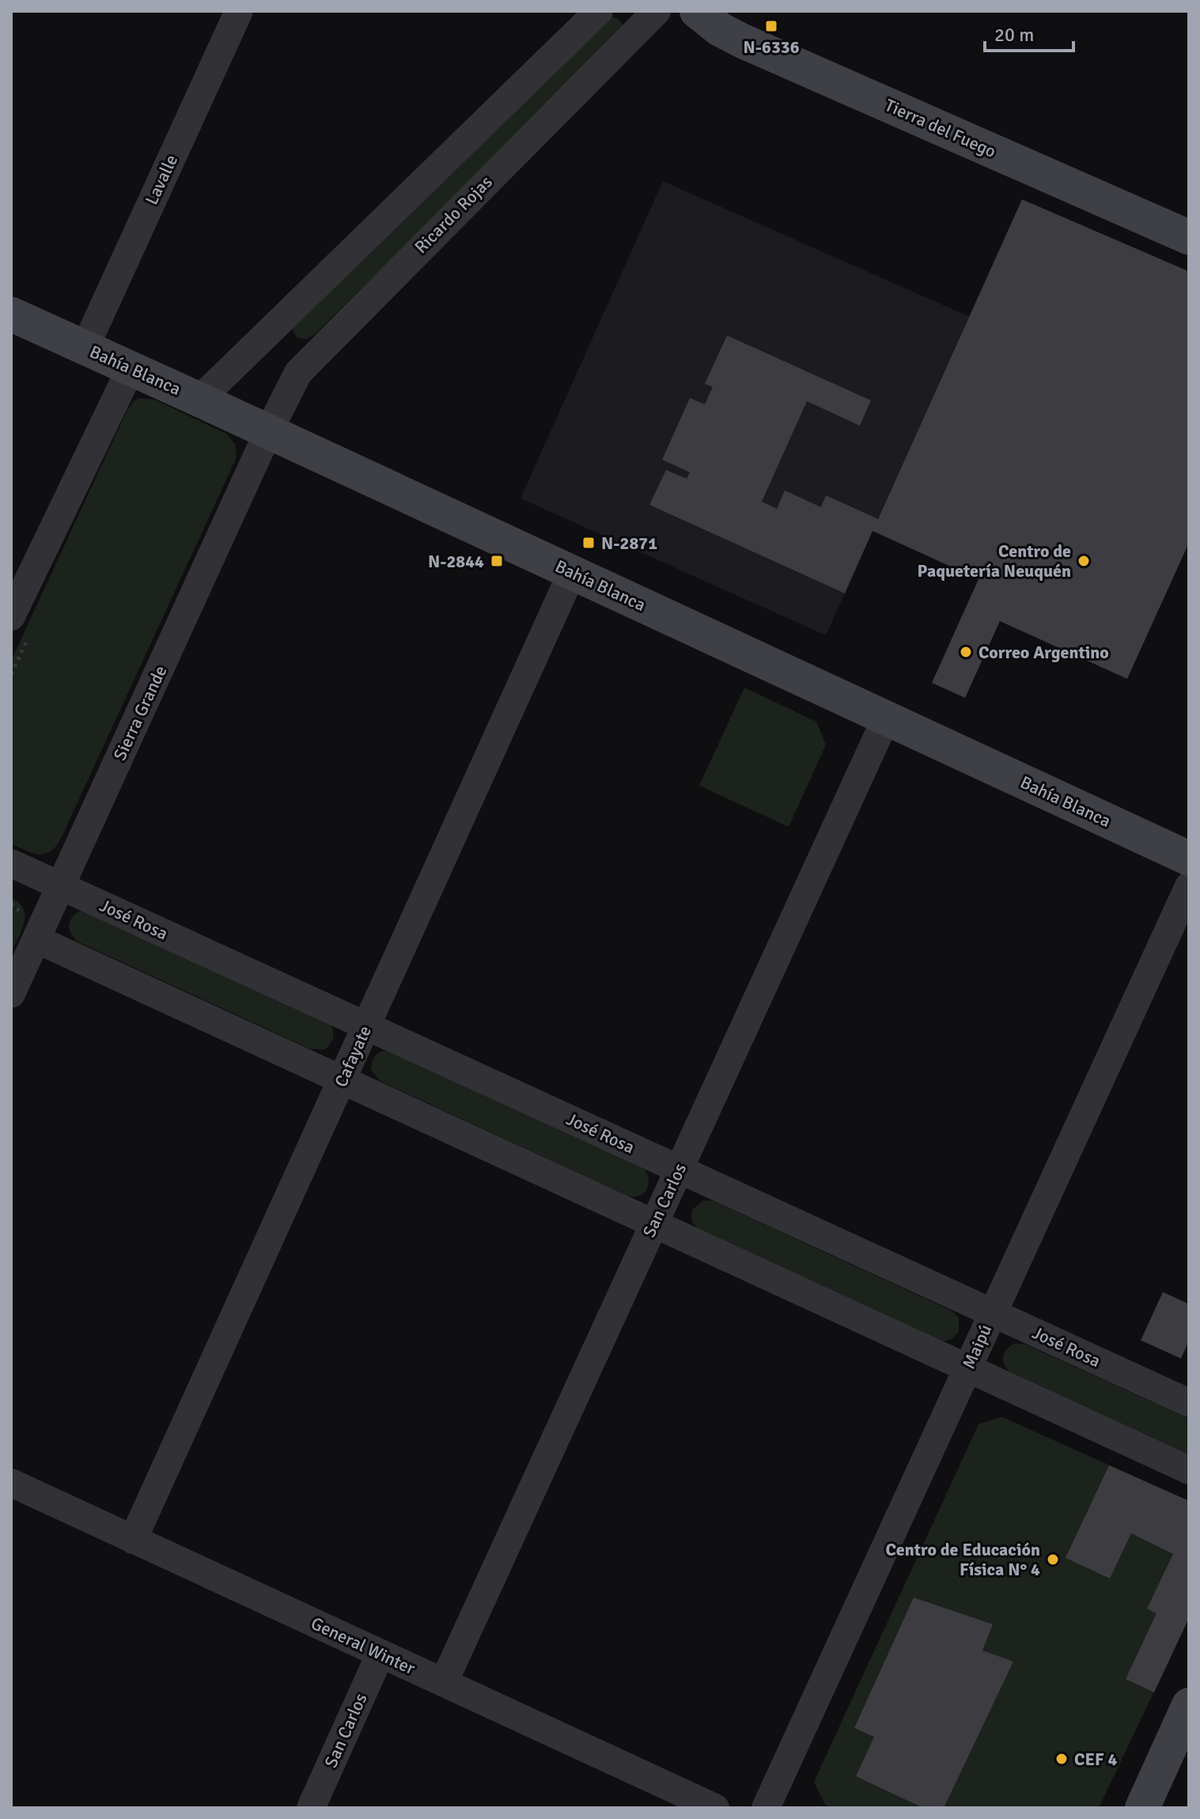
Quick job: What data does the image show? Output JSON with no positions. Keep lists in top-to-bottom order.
{
  "streets": {
    "street": [
      "Tierra del Fuego",
      "Lavalle",
      "Ricardo Rojas",
      "Bahía Blanca",
      "Sierra Grande",
      "José Rosa",
      "Cafayate",
      "San Carlos",
      "Maipú",
      "General Winter"
    ]
  },
  "crossings": [
    ["Lavalle", "Bahía Blanca"],
    ["Ricardo Rojas", "Bahía Blanca"],
    ["Ricardo Rojas", "Sierra Grande"],
    ["Bahía Blanca", "Sierra Grande"],
    ["Bahía Blanca", "Cafayate"],
    ["Bahía Blanca", "San Carlos"],
    ["Sierra Grande", "José Rosa"],
    ["José Rosa", "Cafayate"],
    ["José Rosa", "San Carlos"],
    ["José Rosa", "Maipú"],
    ["Cafayate", "General Winter"],
    ["San Carlos", "General Winter"]
  ],
  "places": {
    "transit": ["N-6336", "N-2871", "N-2844"],
    "other": [
      "Centro de Paquetería Neuquén",
      "Correo Argentino",
      "Centro de Educación Física N° 4",
      "CEF 4"
    ]
  },
  "scale_bar": "20 m"
}
